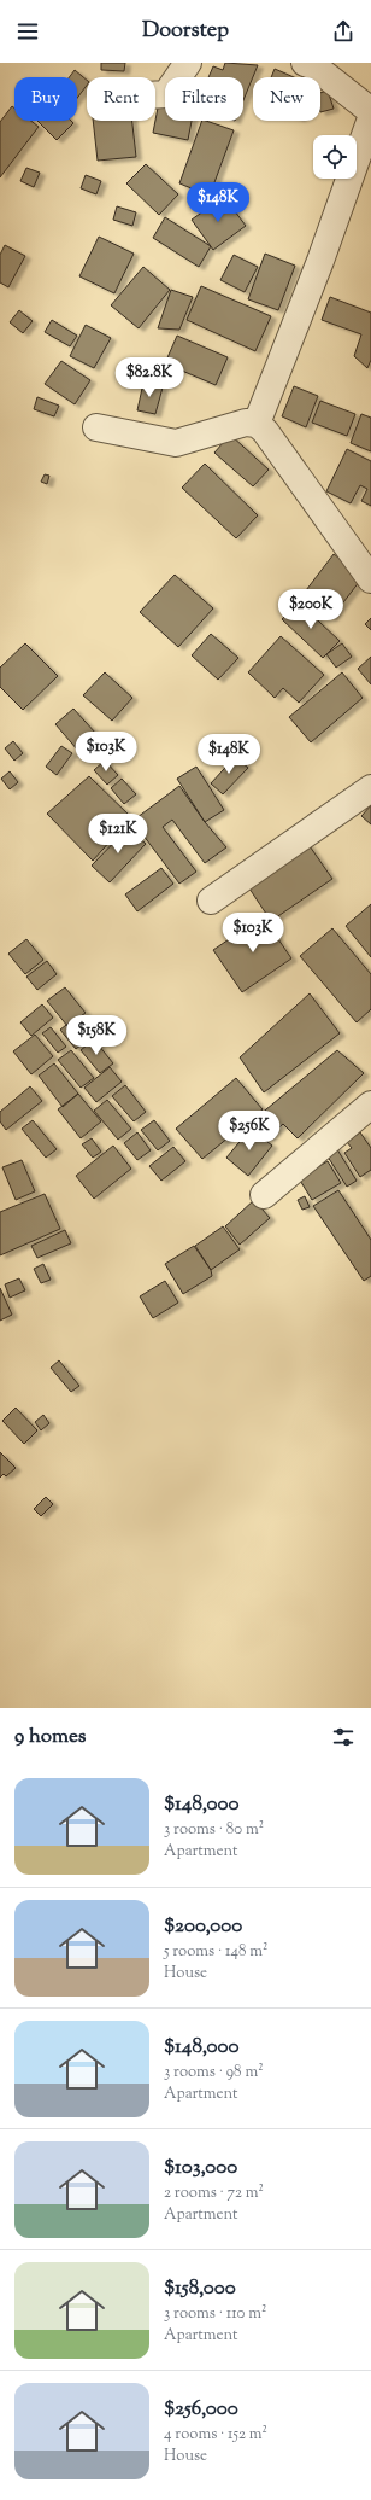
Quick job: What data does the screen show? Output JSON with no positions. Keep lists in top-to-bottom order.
{
  "page": {
    "header": "Doorstep",
    "chip": [
      "Buy",
      "Rent",
      "Filters",
      "New"
    ],
    "price": [
      "$148K",
      "$82.8K",
      "$200K",
      "$103K",
      "$148K",
      "$121K",
      "$103K",
      "$158K",
      "$256K"
    ],
    "heading": "9 homes",
    "list": [
      {
        "name": "$148,000",
        "note": "3 rooms · 80 m² · Apartment"
      },
      {
        "name": "$200,000",
        "note": "5 rooms · 148 m² · House"
      },
      {
        "name": "$148,000",
        "note": "3 rooms · 98 m² · Apartment"
      },
      {
        "name": "$103,000",
        "note": "2 rooms · 72 m² · Apartment"
      },
      {
        "name": "$158,000",
        "note": "3 rooms · 110 m² · Apartment"
      },
      {
        "name": "$256,000",
        "note": "4 rooms · 152 m² · House"
      }
    ]
  }
}
